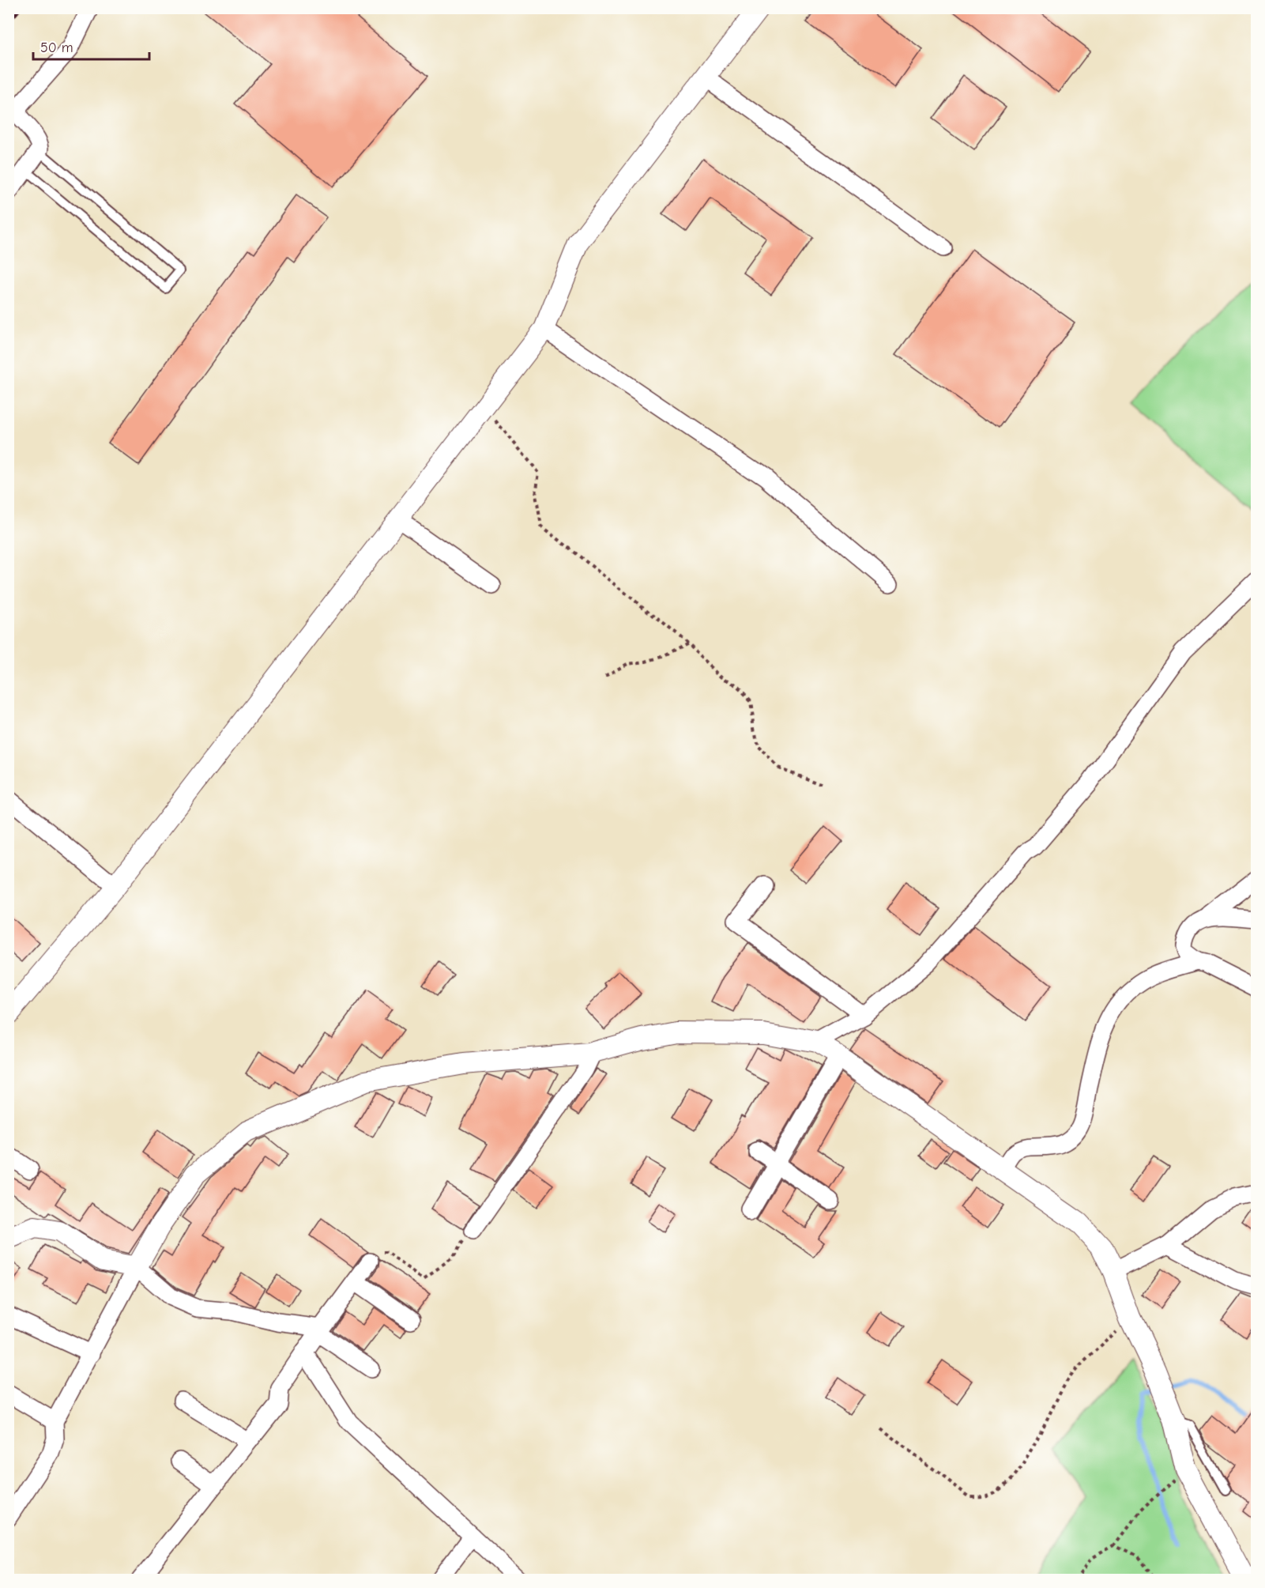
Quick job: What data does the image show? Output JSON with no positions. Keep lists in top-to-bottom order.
{
  "scale_bar": "50 m"
}
